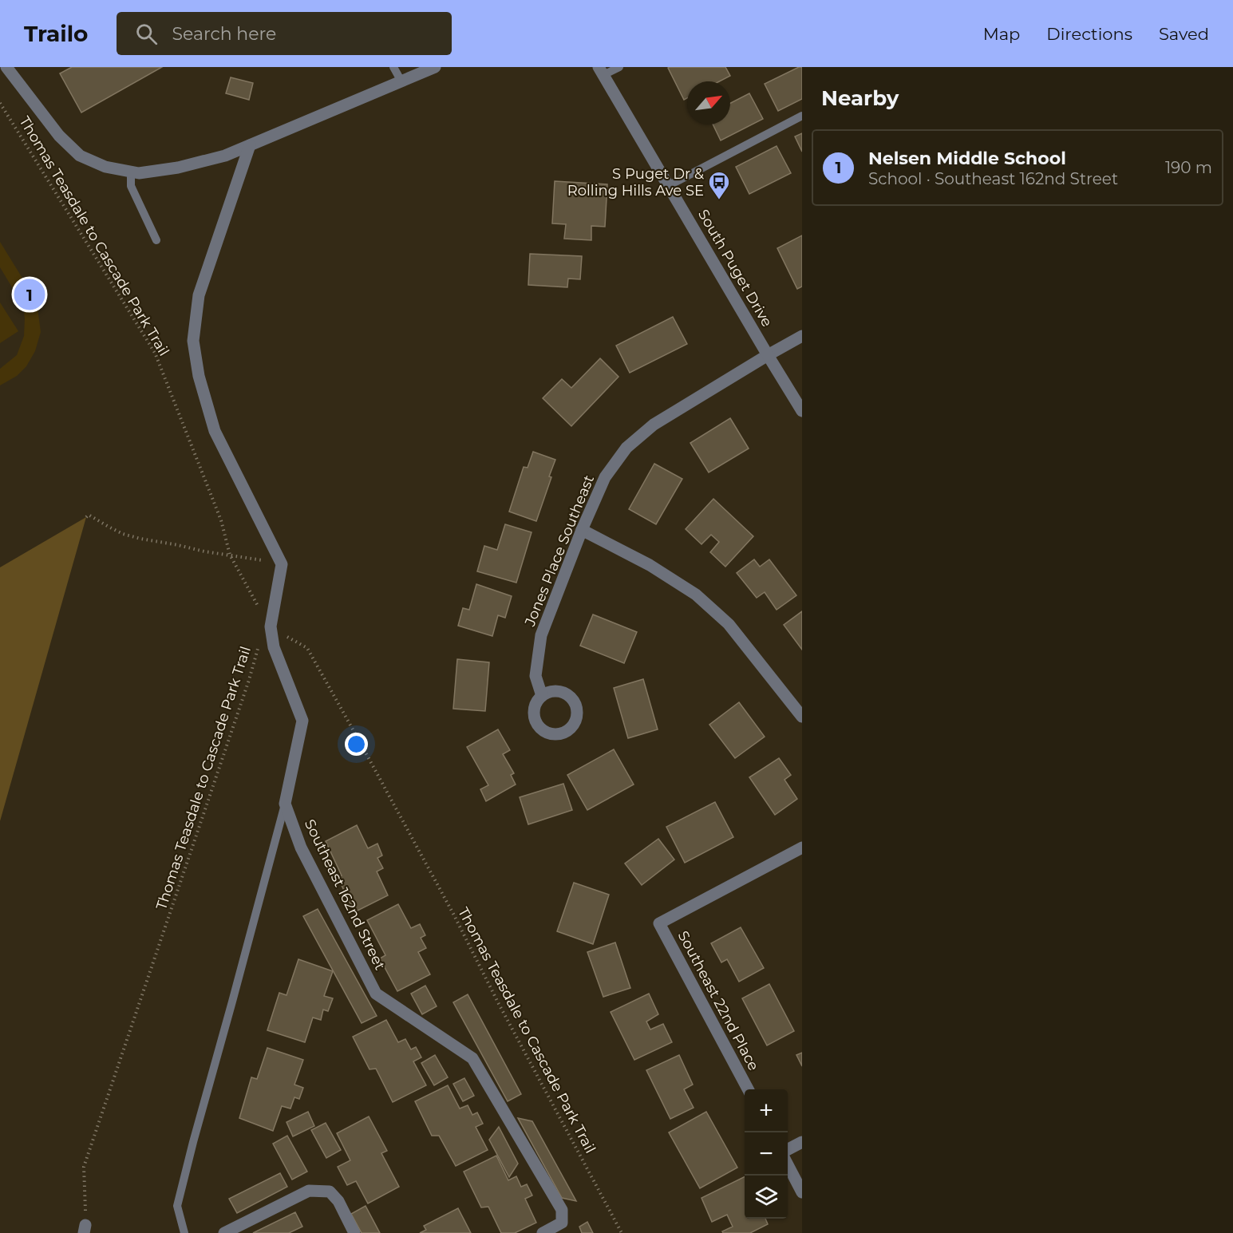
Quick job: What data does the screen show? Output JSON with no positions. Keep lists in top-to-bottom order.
{
  "streets": {
    "street": [
      "South Puget Drive",
      "Jones Place Southeast",
      "Southeast 162nd Street",
      "Southeast 22nd Place"
    ],
    "path": ["Thomas Teasdale to Cascade Park Trail"]
  },
  "crossings": [
    ["South Puget Drive", "Jones Place Southeast"]
  ],
  "places": {
    "bus stop": ["S Puget Dr & Rolling Hills Ave SE"]
  },
  "north": "top right",
  "page": {
    "header": "Trailo",
    "search": "Search here",
    "nav": ["Map", "Directions", "Saved"],
    "heading": "Nearby",
    "list": [
      {
        "mark": "1",
        "name": "Nelsen Middle School",
        "note": "School · Southeast 162nd Street",
        "value": "190 m"
      }
    ],
    "pins": "1",
    "map_buttons": ["+", "−"]
  }
}
